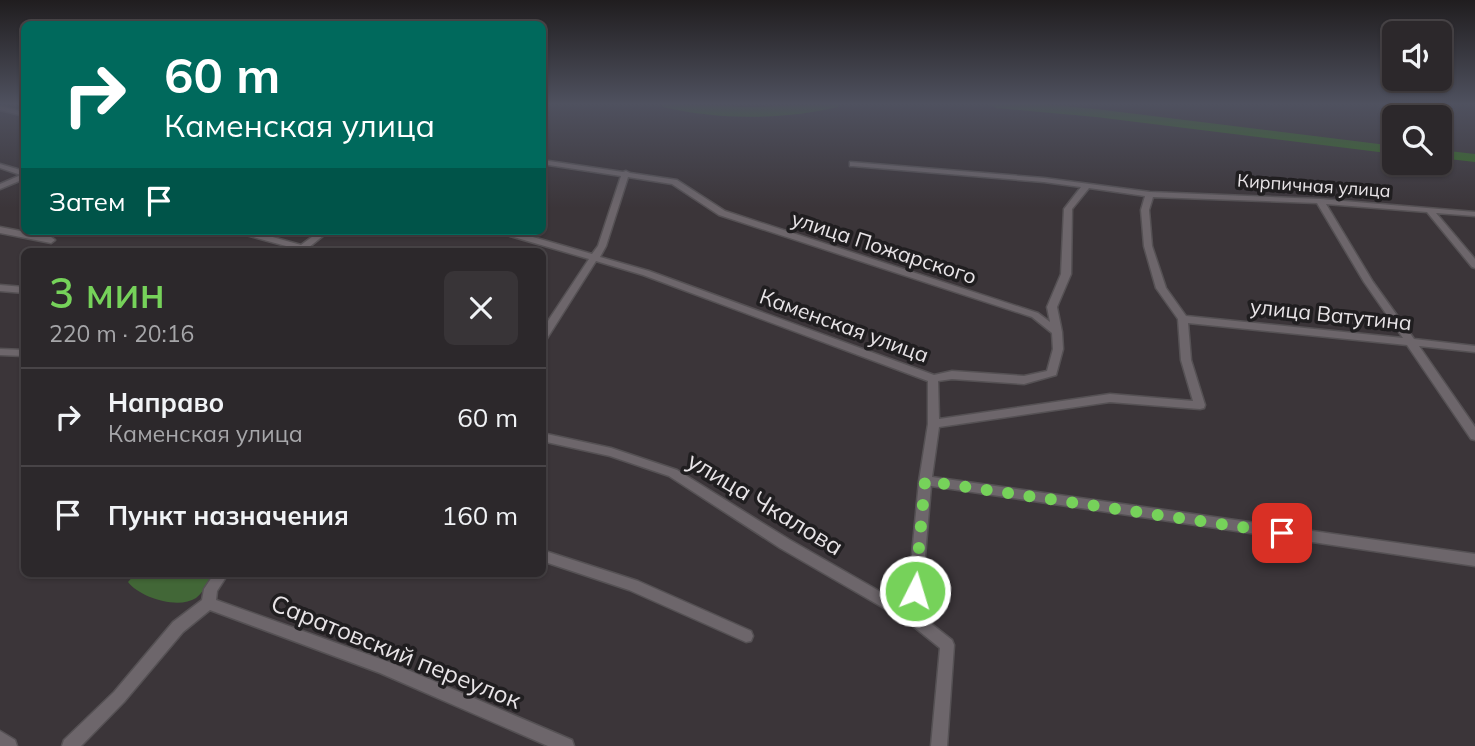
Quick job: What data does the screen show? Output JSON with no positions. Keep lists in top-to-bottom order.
{
  "streets": {
    "street": [
      "Кирпичная улица",
      "улица Пожарского",
      "улица Ватутина",
      "Каменская улица",
      "улица Чкалова",
      "Саратовский переулок"
    ]
  },
  "crossings": [
    ["Каменская улица", "улица Чкалова"]
  ],
  "page": {
    "turn": ["60 m", "Каменская улица"],
    "then": "Затем",
    "heading": ["3 мин", "220 m · 20:16"],
    "list": [
      {
        "name": "Направо",
        "note": "Каменская улица",
        "value": "60 m"
      },
      {
        "name": "Пункт назначения",
        "value": "160 m"
      }
    ]
  }
}
